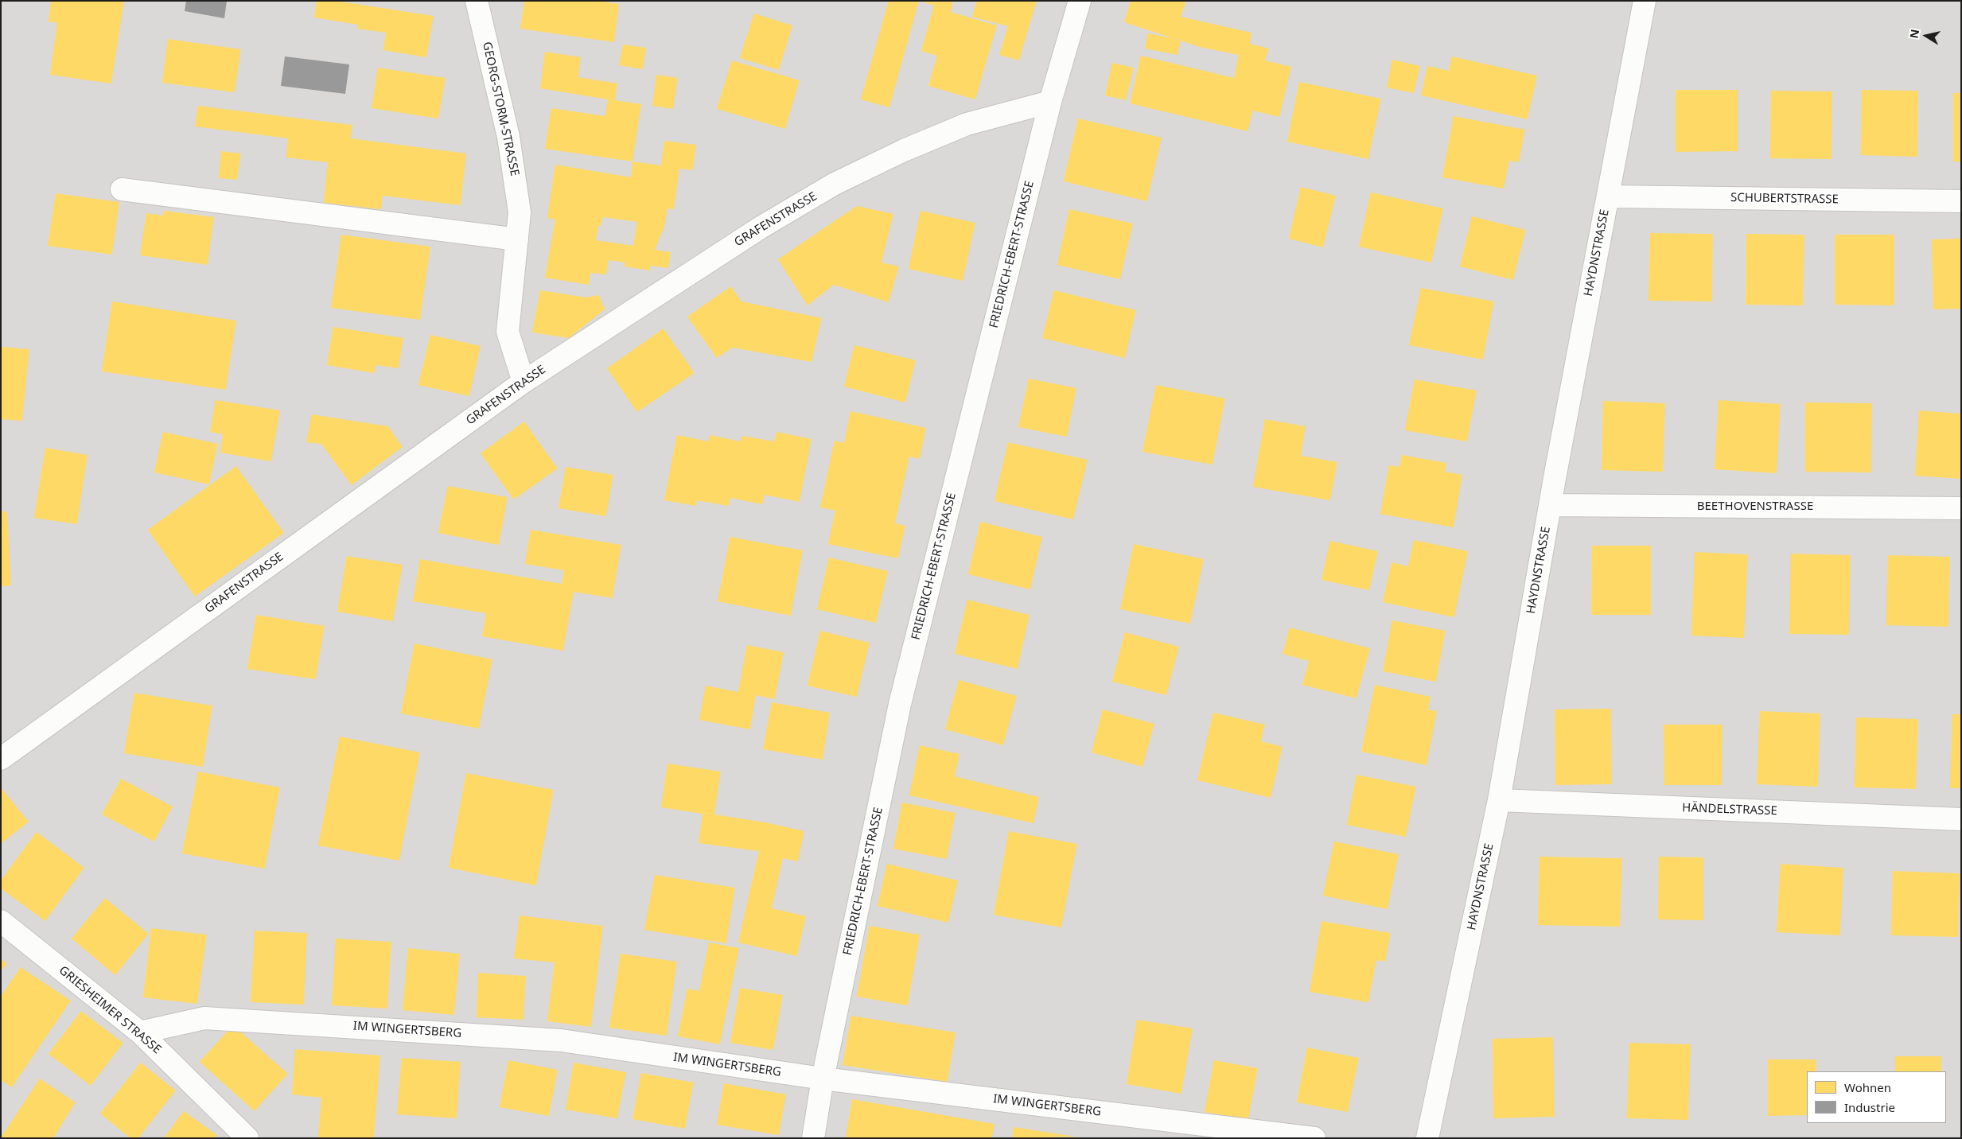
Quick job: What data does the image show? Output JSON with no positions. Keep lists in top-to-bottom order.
{
  "streets": {
    "street": [
      "GEORG-STORM-STRASSE",
      "SCHUBERTSTRASSE",
      "GRAFENSTRASSE",
      "HAYDNSTRASSE",
      "FRIEDRICH-EBERT-STRASSE",
      "BEETHOVENSTRASSE",
      "HÄNDELSTRASSE",
      "GRIESHEIMER STRASSE",
      "IM WINGERTSBERG"
    ]
  },
  "crossings": [
    ["GEORG-STORM-STRASSE", "GRAFENSTRASSE"],
    ["SCHUBERTSTRASSE", "HAYDNSTRASSE"],
    ["GRAFENSTRASSE", "FRIEDRICH-EBERT-STRASSE"],
    ["HAYDNSTRASSE", "BEETHOVENSTRASSE"],
    ["HAYDNSTRASSE", "HÄNDELSTRASSE"],
    ["FRIEDRICH-EBERT-STRASSE", "IM WINGERTSBERG"],
    ["GRIESHEIMER STRASSE", "IM WINGERTSBERG"]
  ],
  "legend": ["Wohnen", "Industrie"],
  "north": "left"
}
